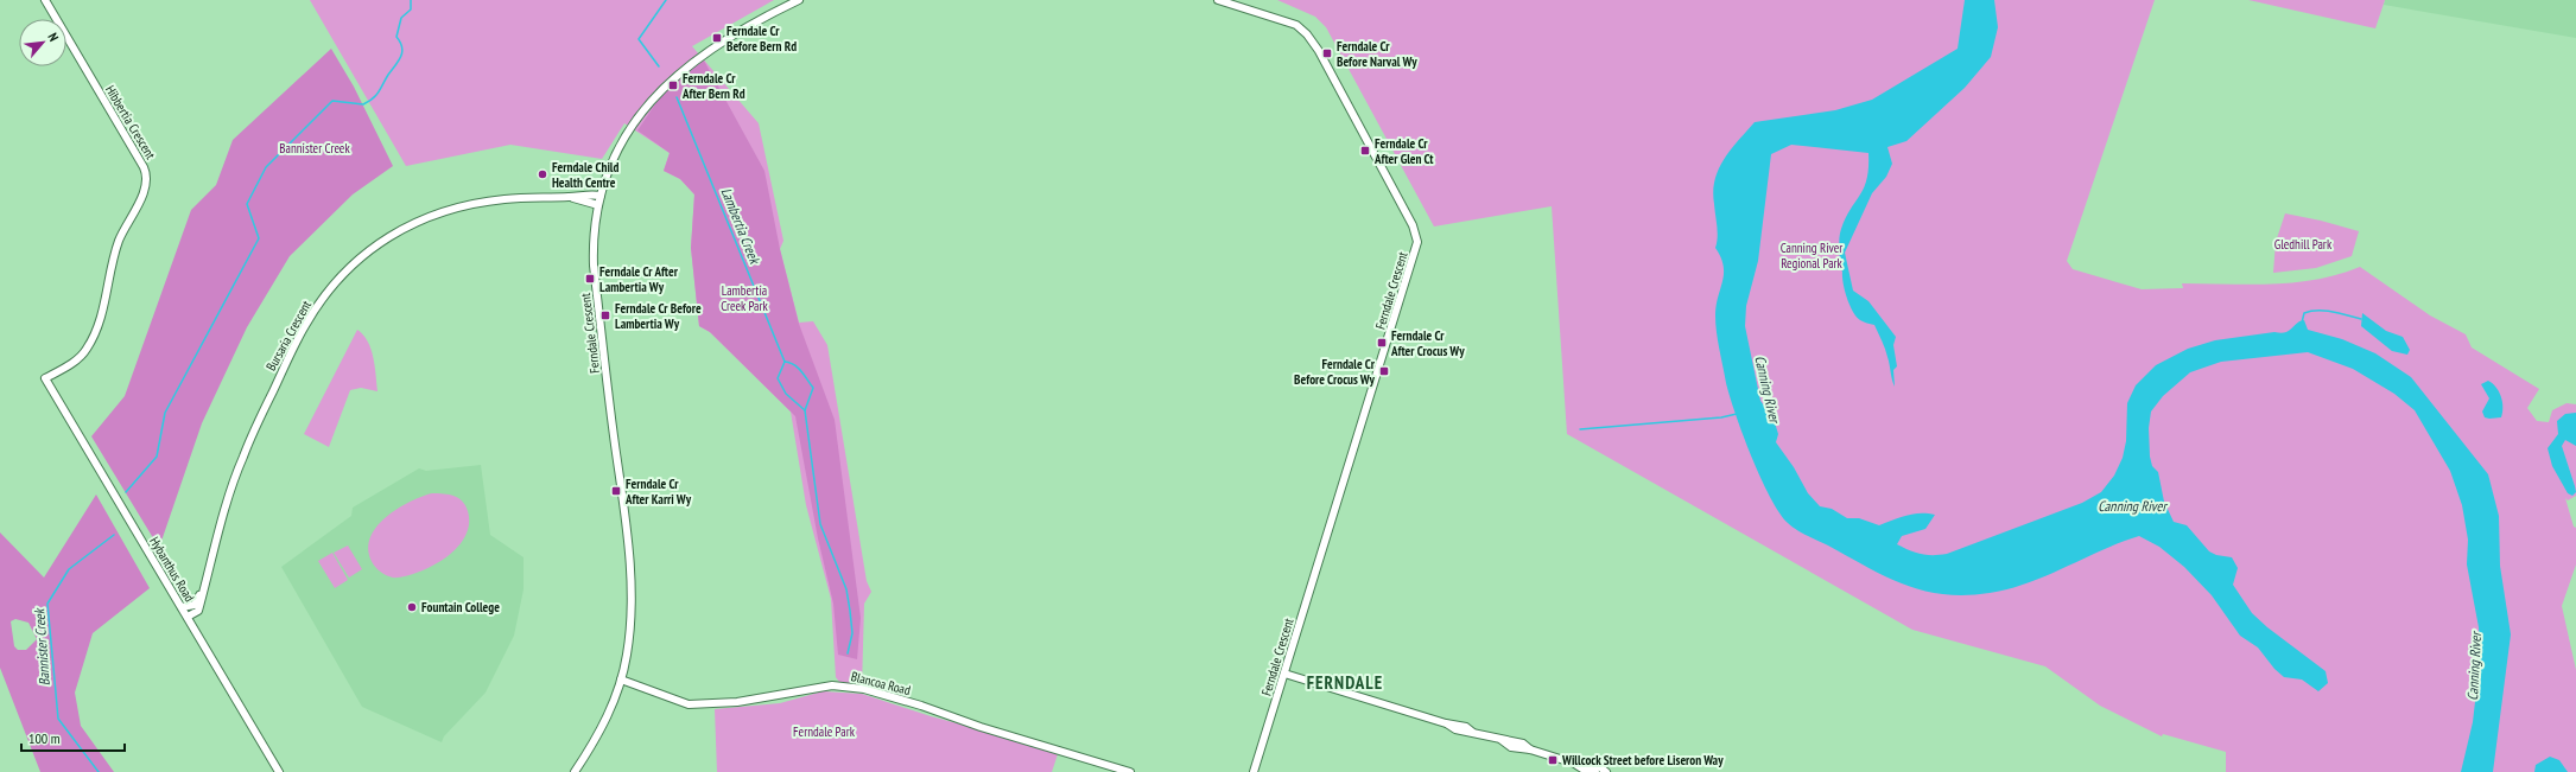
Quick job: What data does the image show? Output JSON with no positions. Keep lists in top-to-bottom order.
{
  "streets": {
    "street": [
      "Hibbertia Crescent",
      "Ferndale Crescent",
      "Bursaria Crescent",
      "Hybanthus Road",
      "Blancoa Road"
    ]
  },
  "crossings": [
    ["Hibbertia Crescent", "Hybanthus Road"],
    ["Ferndale Crescent", "Bursaria Crescent"],
    ["Ferndale Crescent", "Blancoa Road"],
    ["Bursaria Crescent", "Hybanthus Road"]
  ],
  "districts": ["FERNDALE"],
  "water": ["Lambertia Creek", "Canning River", "Bannister Creek"],
  "parks": [
    "Bannister Creek",
    "Gledhill Park",
    "Canning River Regional Park",
    "Lambertia Creek Park",
    "Ferndale Park"
  ],
  "places": {
    "transit": [
      "Ferndale Cr Before Bern Rd",
      "Ferndale Cr Before Narval Wy",
      "Ferndale Cr After Bern Rd",
      "Ferndale Cr After Glen Ct",
      "Ferndale Cr After Lambertia Wy",
      "Ferndale Cr Before Lambertia Wy",
      "Ferndale Cr After Crocus Wy",
      "Ferndale Cr Before Crocus Wy",
      "Ferndale Cr After Karri Wy",
      "Willcock Street before Liseron Way"
    ],
    "other": ["Ferndale Child Health Centre", "Fountain College"]
  },
  "scale_bar": "100 m",
  "north": "top right"
}
